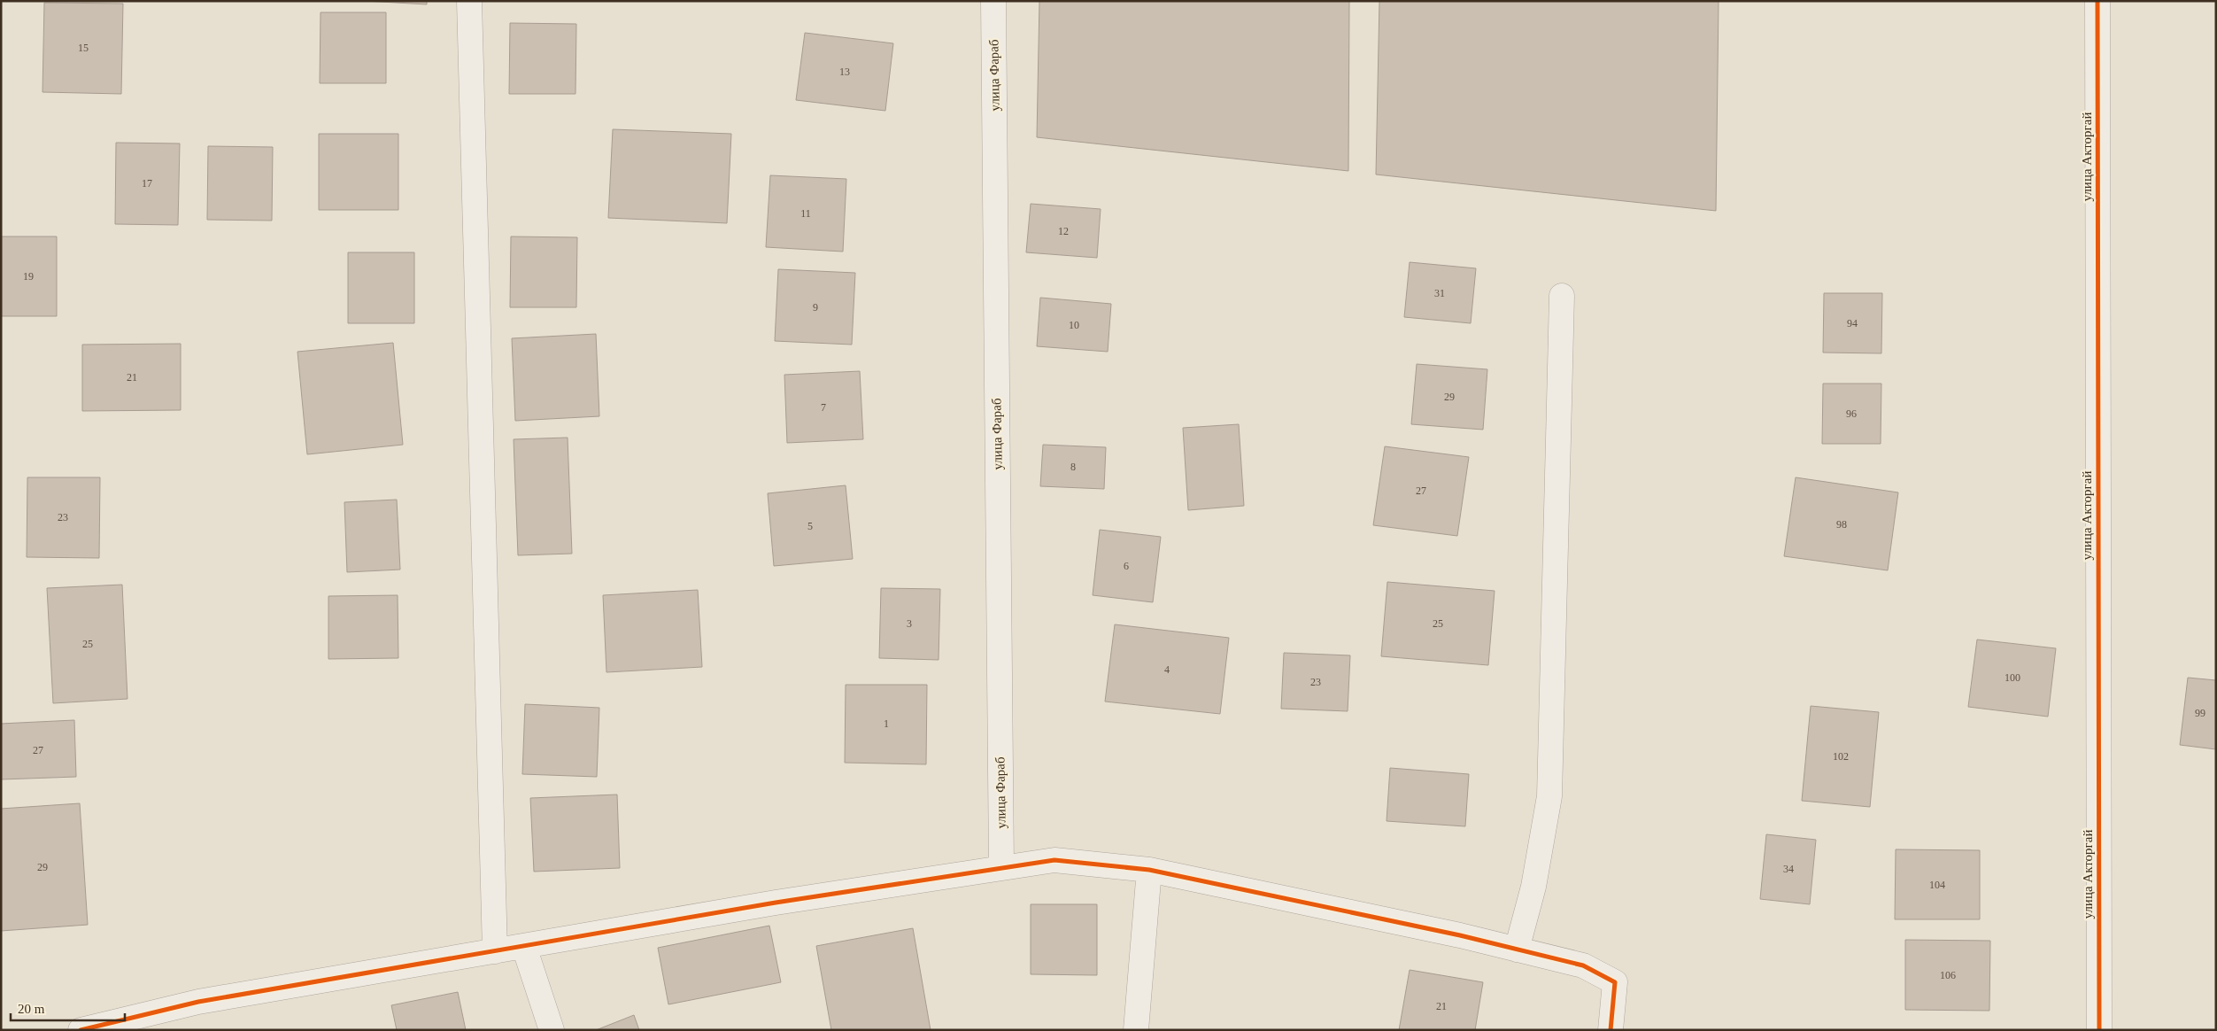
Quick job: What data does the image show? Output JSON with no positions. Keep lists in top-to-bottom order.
{
  "streets": {
    "street": ["улица Фараб", "улица Акторгай"]
  },
  "house_numbers": [
    "15",
    "13",
    "17",
    "11",
    "12",
    "19",
    "31",
    "9",
    "94",
    "10",
    "21",
    "29",
    "7",
    "96",
    "8",
    "27",
    "23",
    "98",
    "5",
    "6",
    "3",
    "25",
    "25",
    "4",
    "100",
    "23",
    "99",
    "1",
    "27",
    "102",
    "29",
    "34",
    "104",
    "106",
    "21"
  ],
  "scale_bar": "20 m"
}
